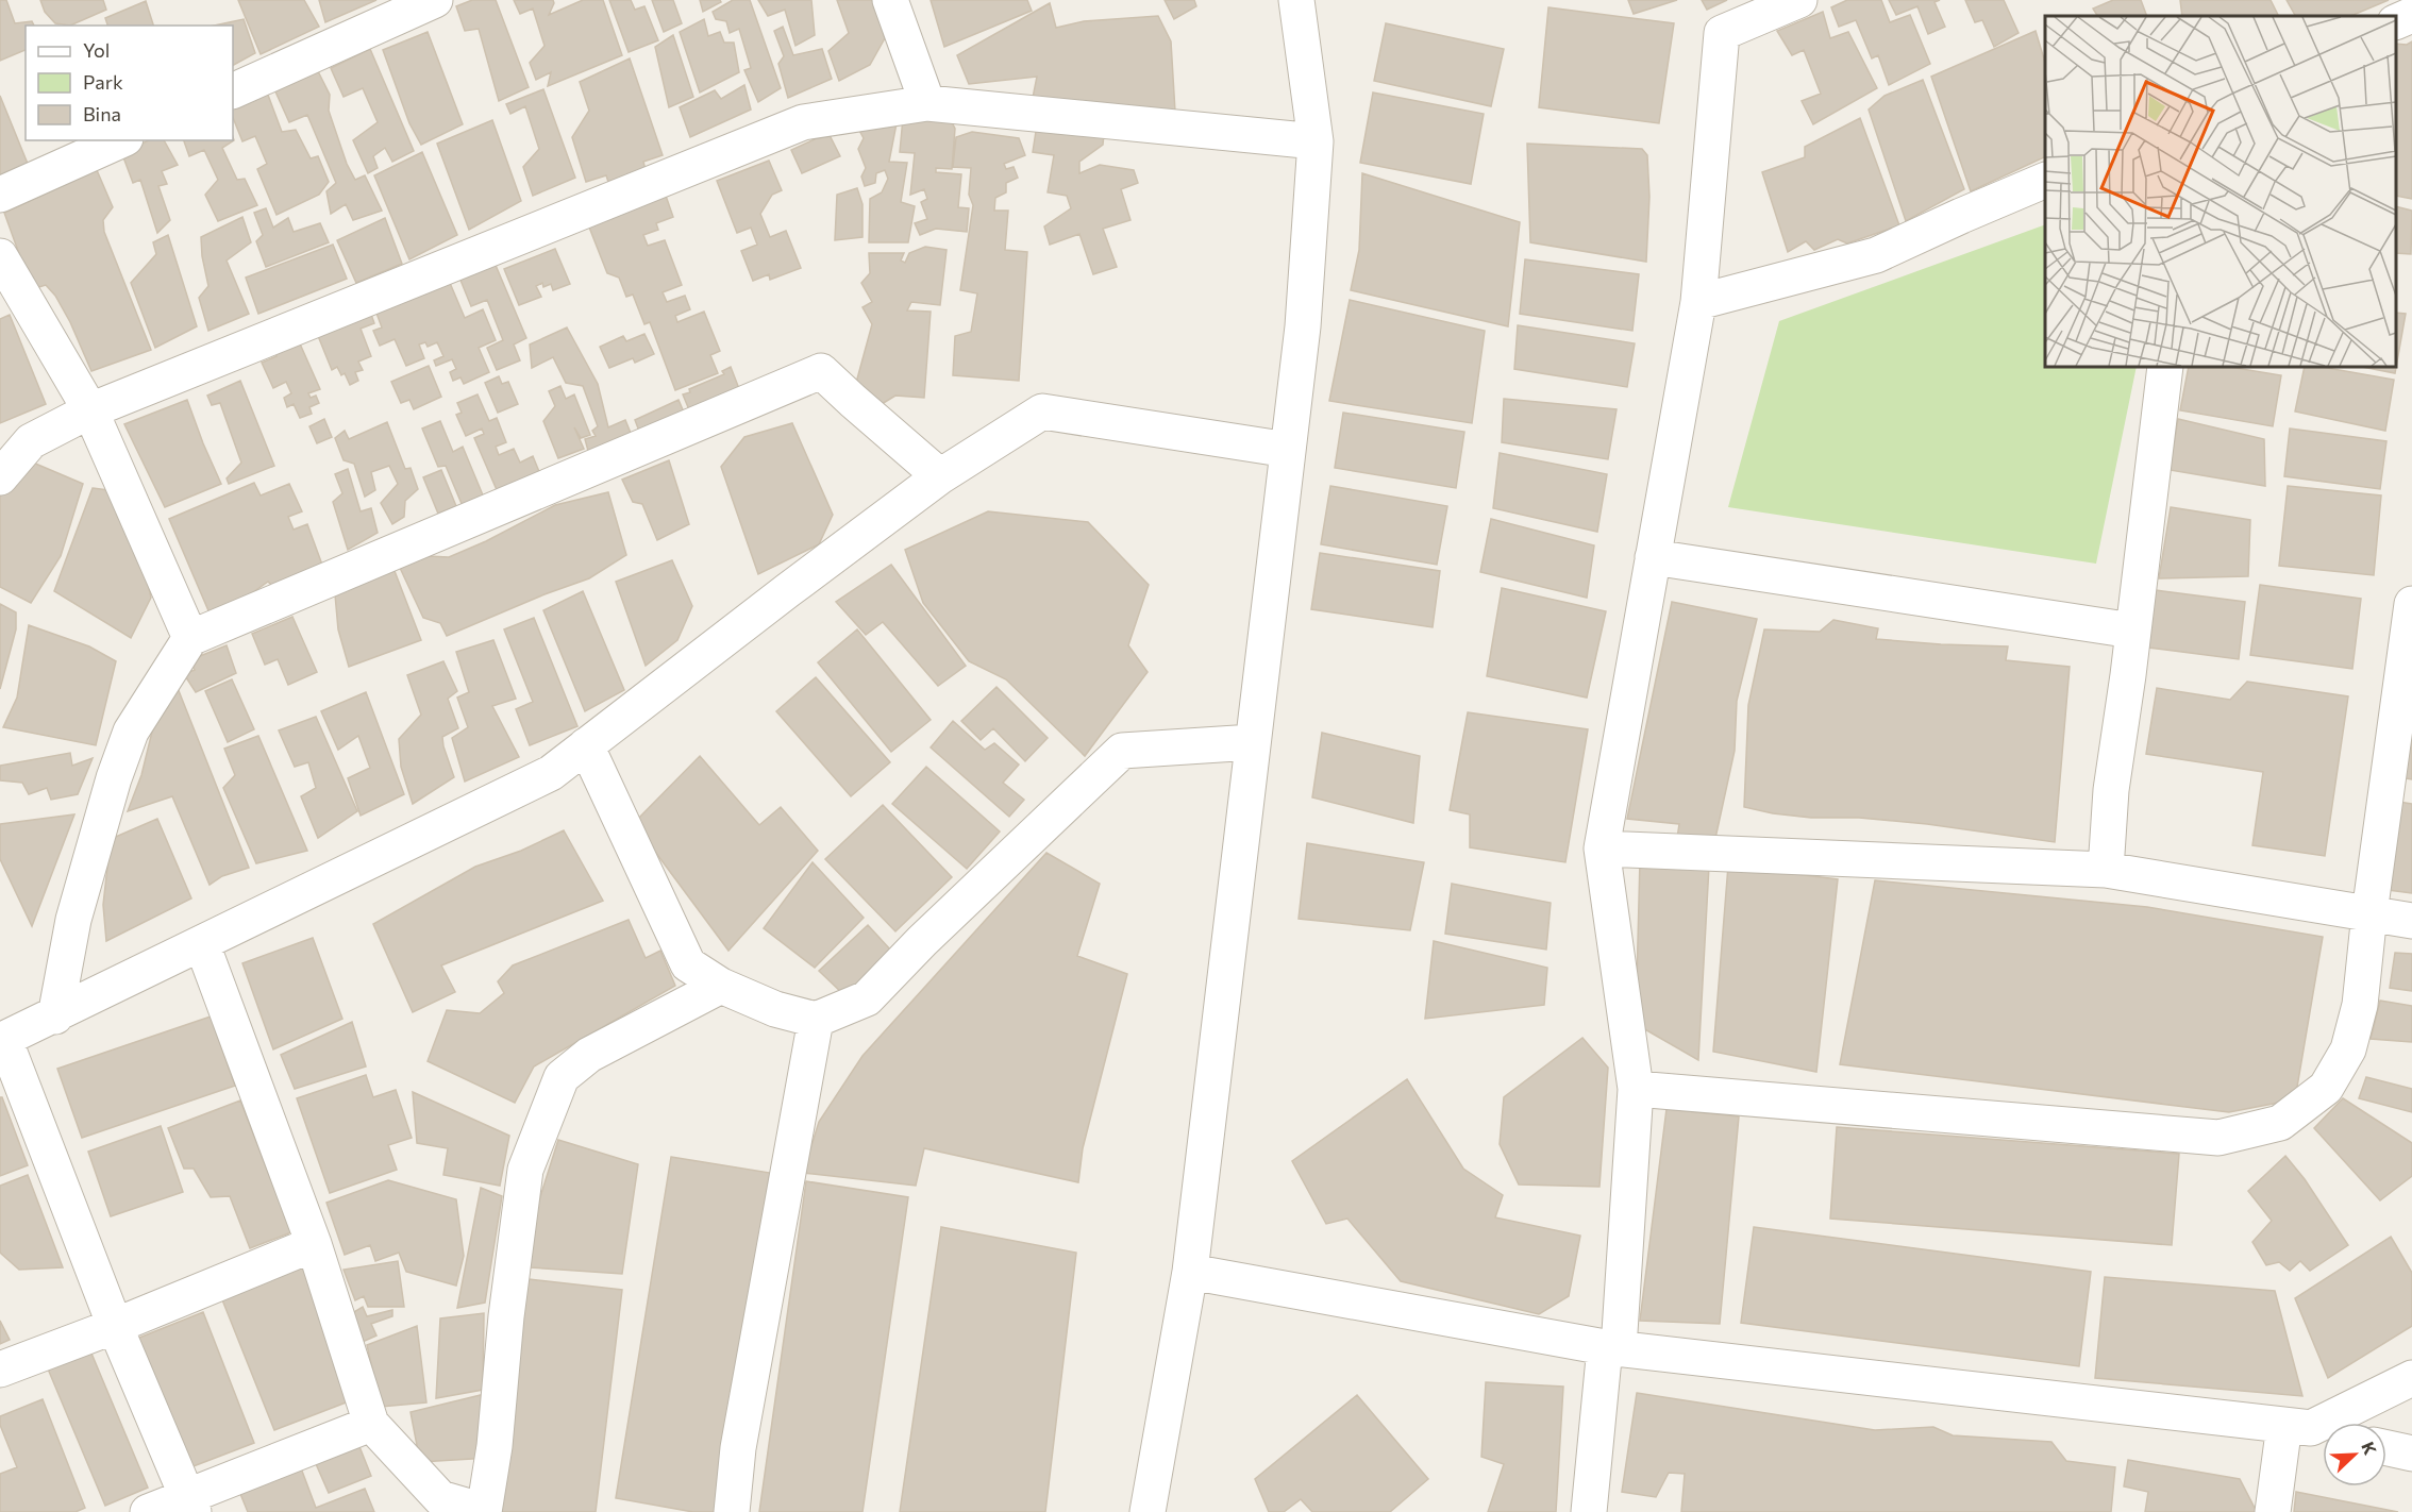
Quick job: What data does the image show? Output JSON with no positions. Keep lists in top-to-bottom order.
{
  "legend": ["Yol", "Park", "Bina"],
  "north": "top right"
}
